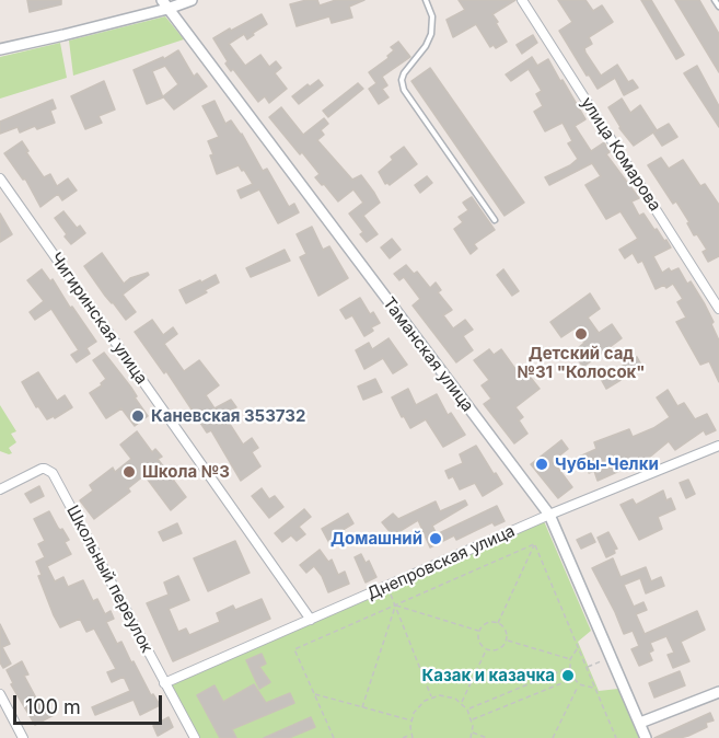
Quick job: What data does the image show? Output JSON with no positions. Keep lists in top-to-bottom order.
{
  "streets": {
    "street": [
      "улица Комарова",
      "Чигиринская улица",
      "Таманская улица",
      "Днепровская улица",
      "Школьный переулок"
    ]
  },
  "crossings": [
    ["Чигиринская улица", "Днепровская улица"],
    ["Таманская улица", "Днепровская улица"],
    ["Днепровская улица", "Школьный переулок"]
  ],
  "places": [
    "Детский сад №31 \"Колосок\"",
    "Каневская 353732",
    "Чубы-Челки",
    "Школа №3",
    "Домашний",
    "Казак и казачка"
  ],
  "scale_bar": "100 m"
}
